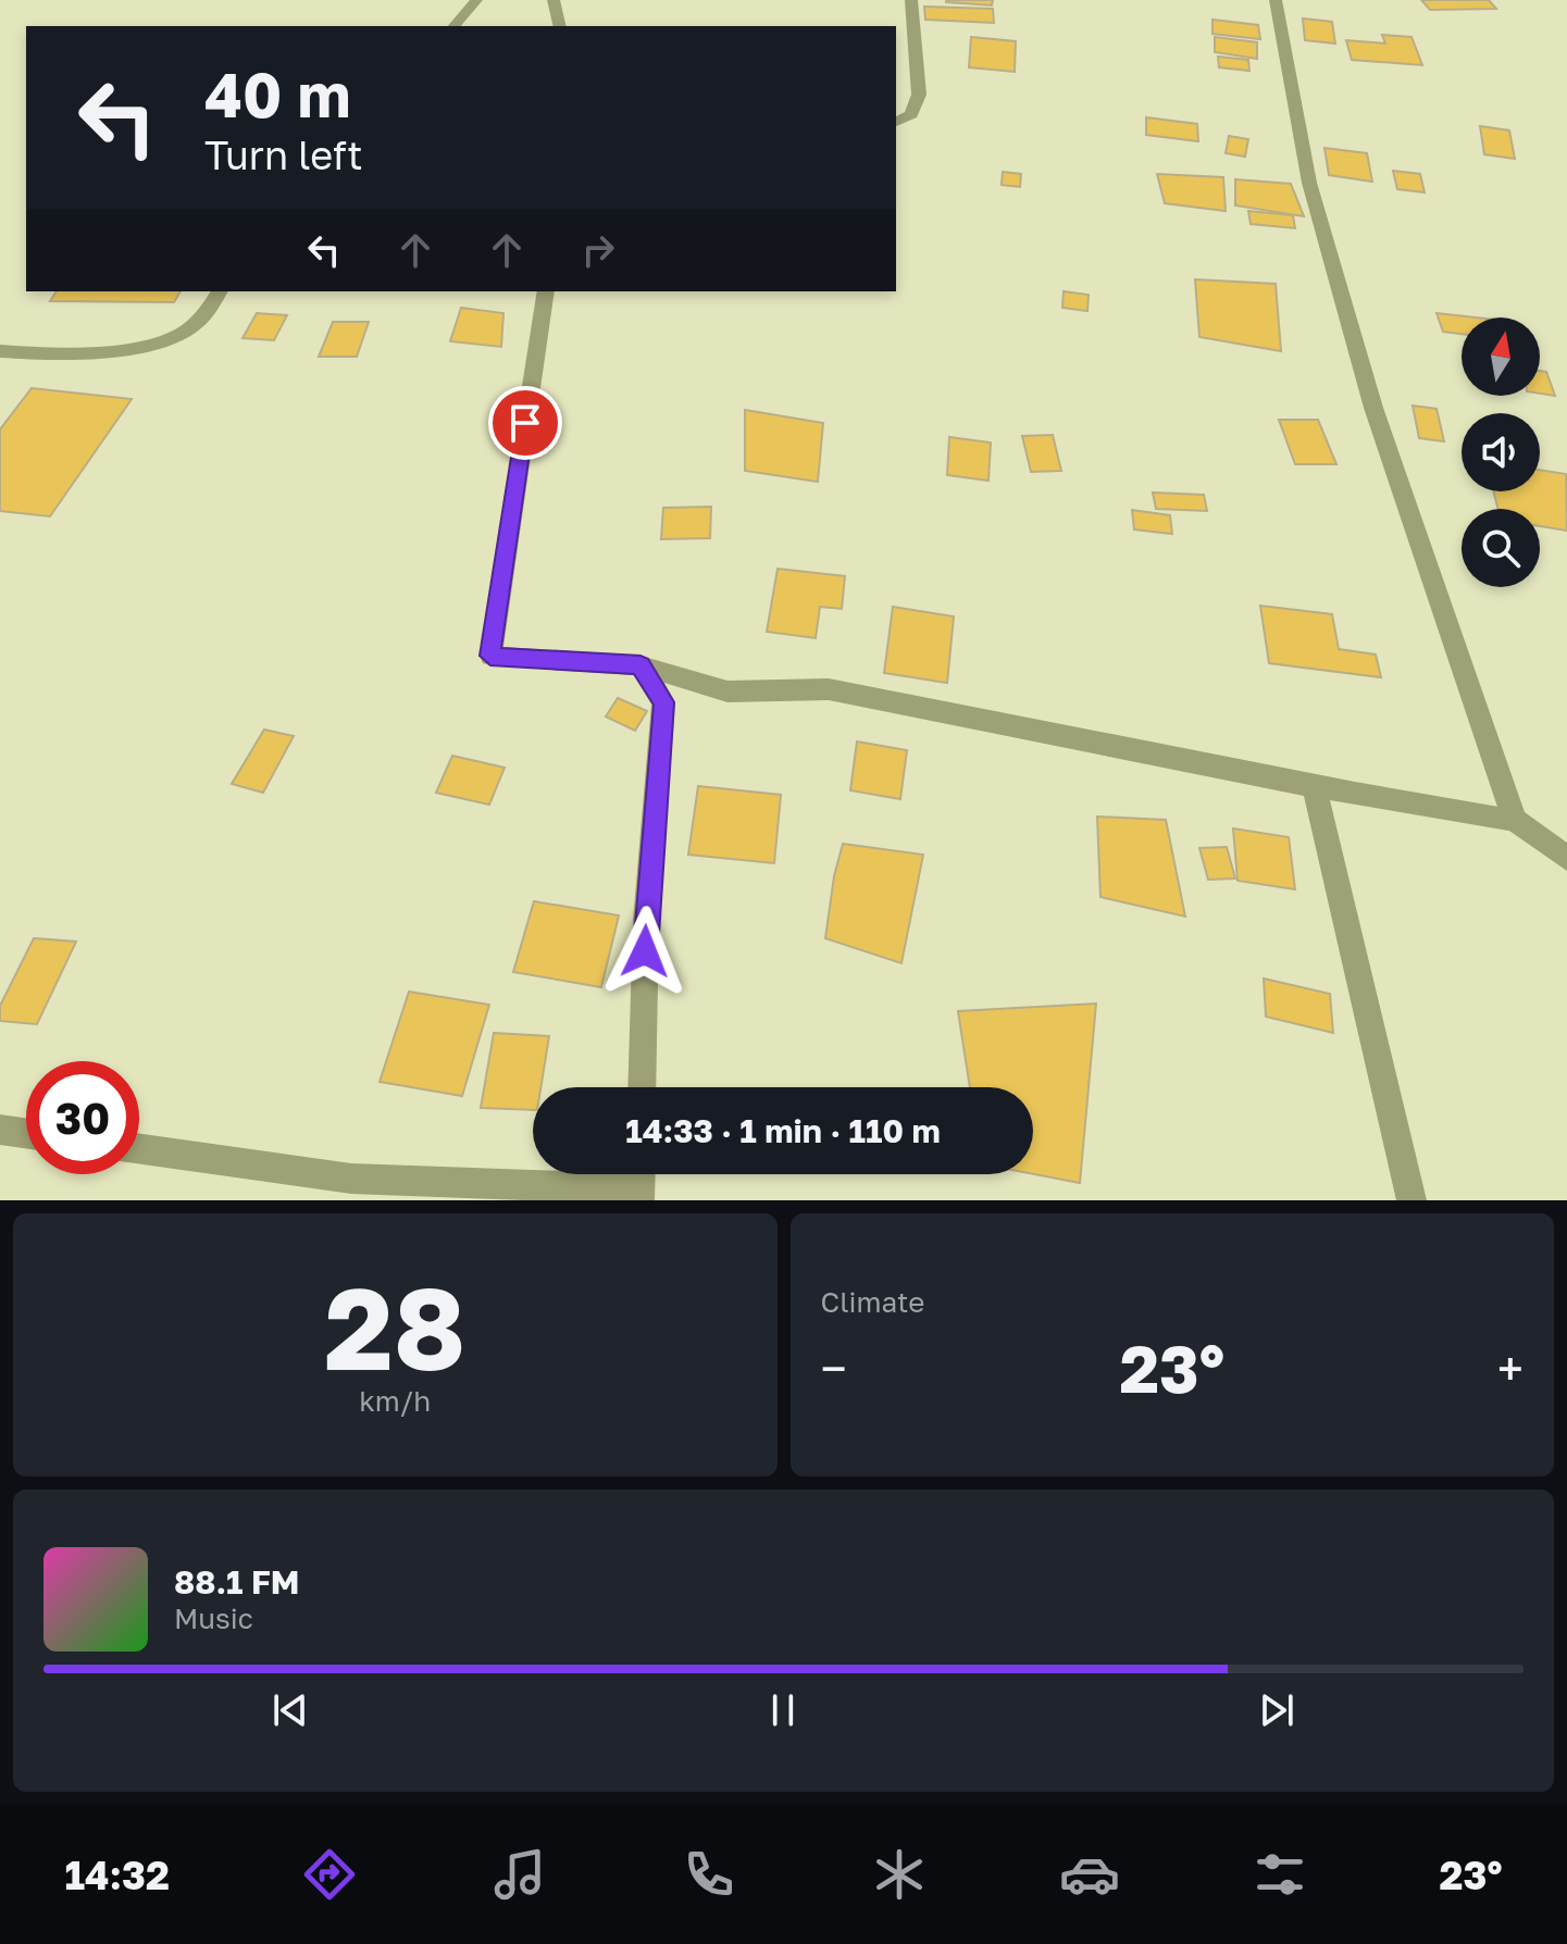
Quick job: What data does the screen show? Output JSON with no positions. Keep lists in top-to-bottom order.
{
  "north": "top",
  "page": {
    "turn": ["40 m", "Turn left"],
    "limit": "30",
    "trip": "14:33 · 1 min · 110 m",
    "tile": [
      ["28", "km/h"],
      "Climate"
    ],
    "heat": ["−", "23°", "+"],
    "song": ["88.1 FM", "Music"],
    "tabs": ["14:32", "23°"]
  }
}
